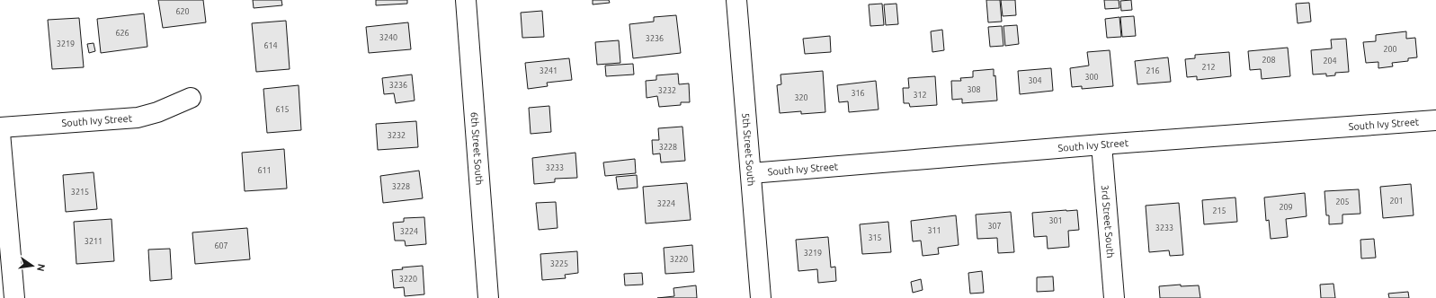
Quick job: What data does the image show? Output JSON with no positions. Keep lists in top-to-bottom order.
{
  "streets": {
    "street": [
      "South Ivy Street",
      "6th Street South",
      "5th Street South",
      "3rd Street South"
    ]
  },
  "crossings": [
    ["South Ivy Street", "5th Street South"],
    ["South Ivy Street", "3rd Street South"]
  ],
  "house_numbers": [
    "620",
    "626",
    "3240",
    "3236",
    "3219",
    "614",
    "200",
    "208",
    "204",
    "212",
    "3241",
    "216",
    "300",
    "304",
    "3236",
    "308",
    "3232",
    "316",
    "312",
    "320",
    "615",
    "3232",
    "3228",
    "3233",
    "611",
    "3228",
    "3215",
    "201",
    "205",
    "3224",
    "209",
    "215",
    "301",
    "307",
    "3233",
    "311",
    "3224",
    "315",
    "3211",
    "607",
    "3219",
    "3220",
    "3225",
    "3220"
  ],
  "north": "right"
}
